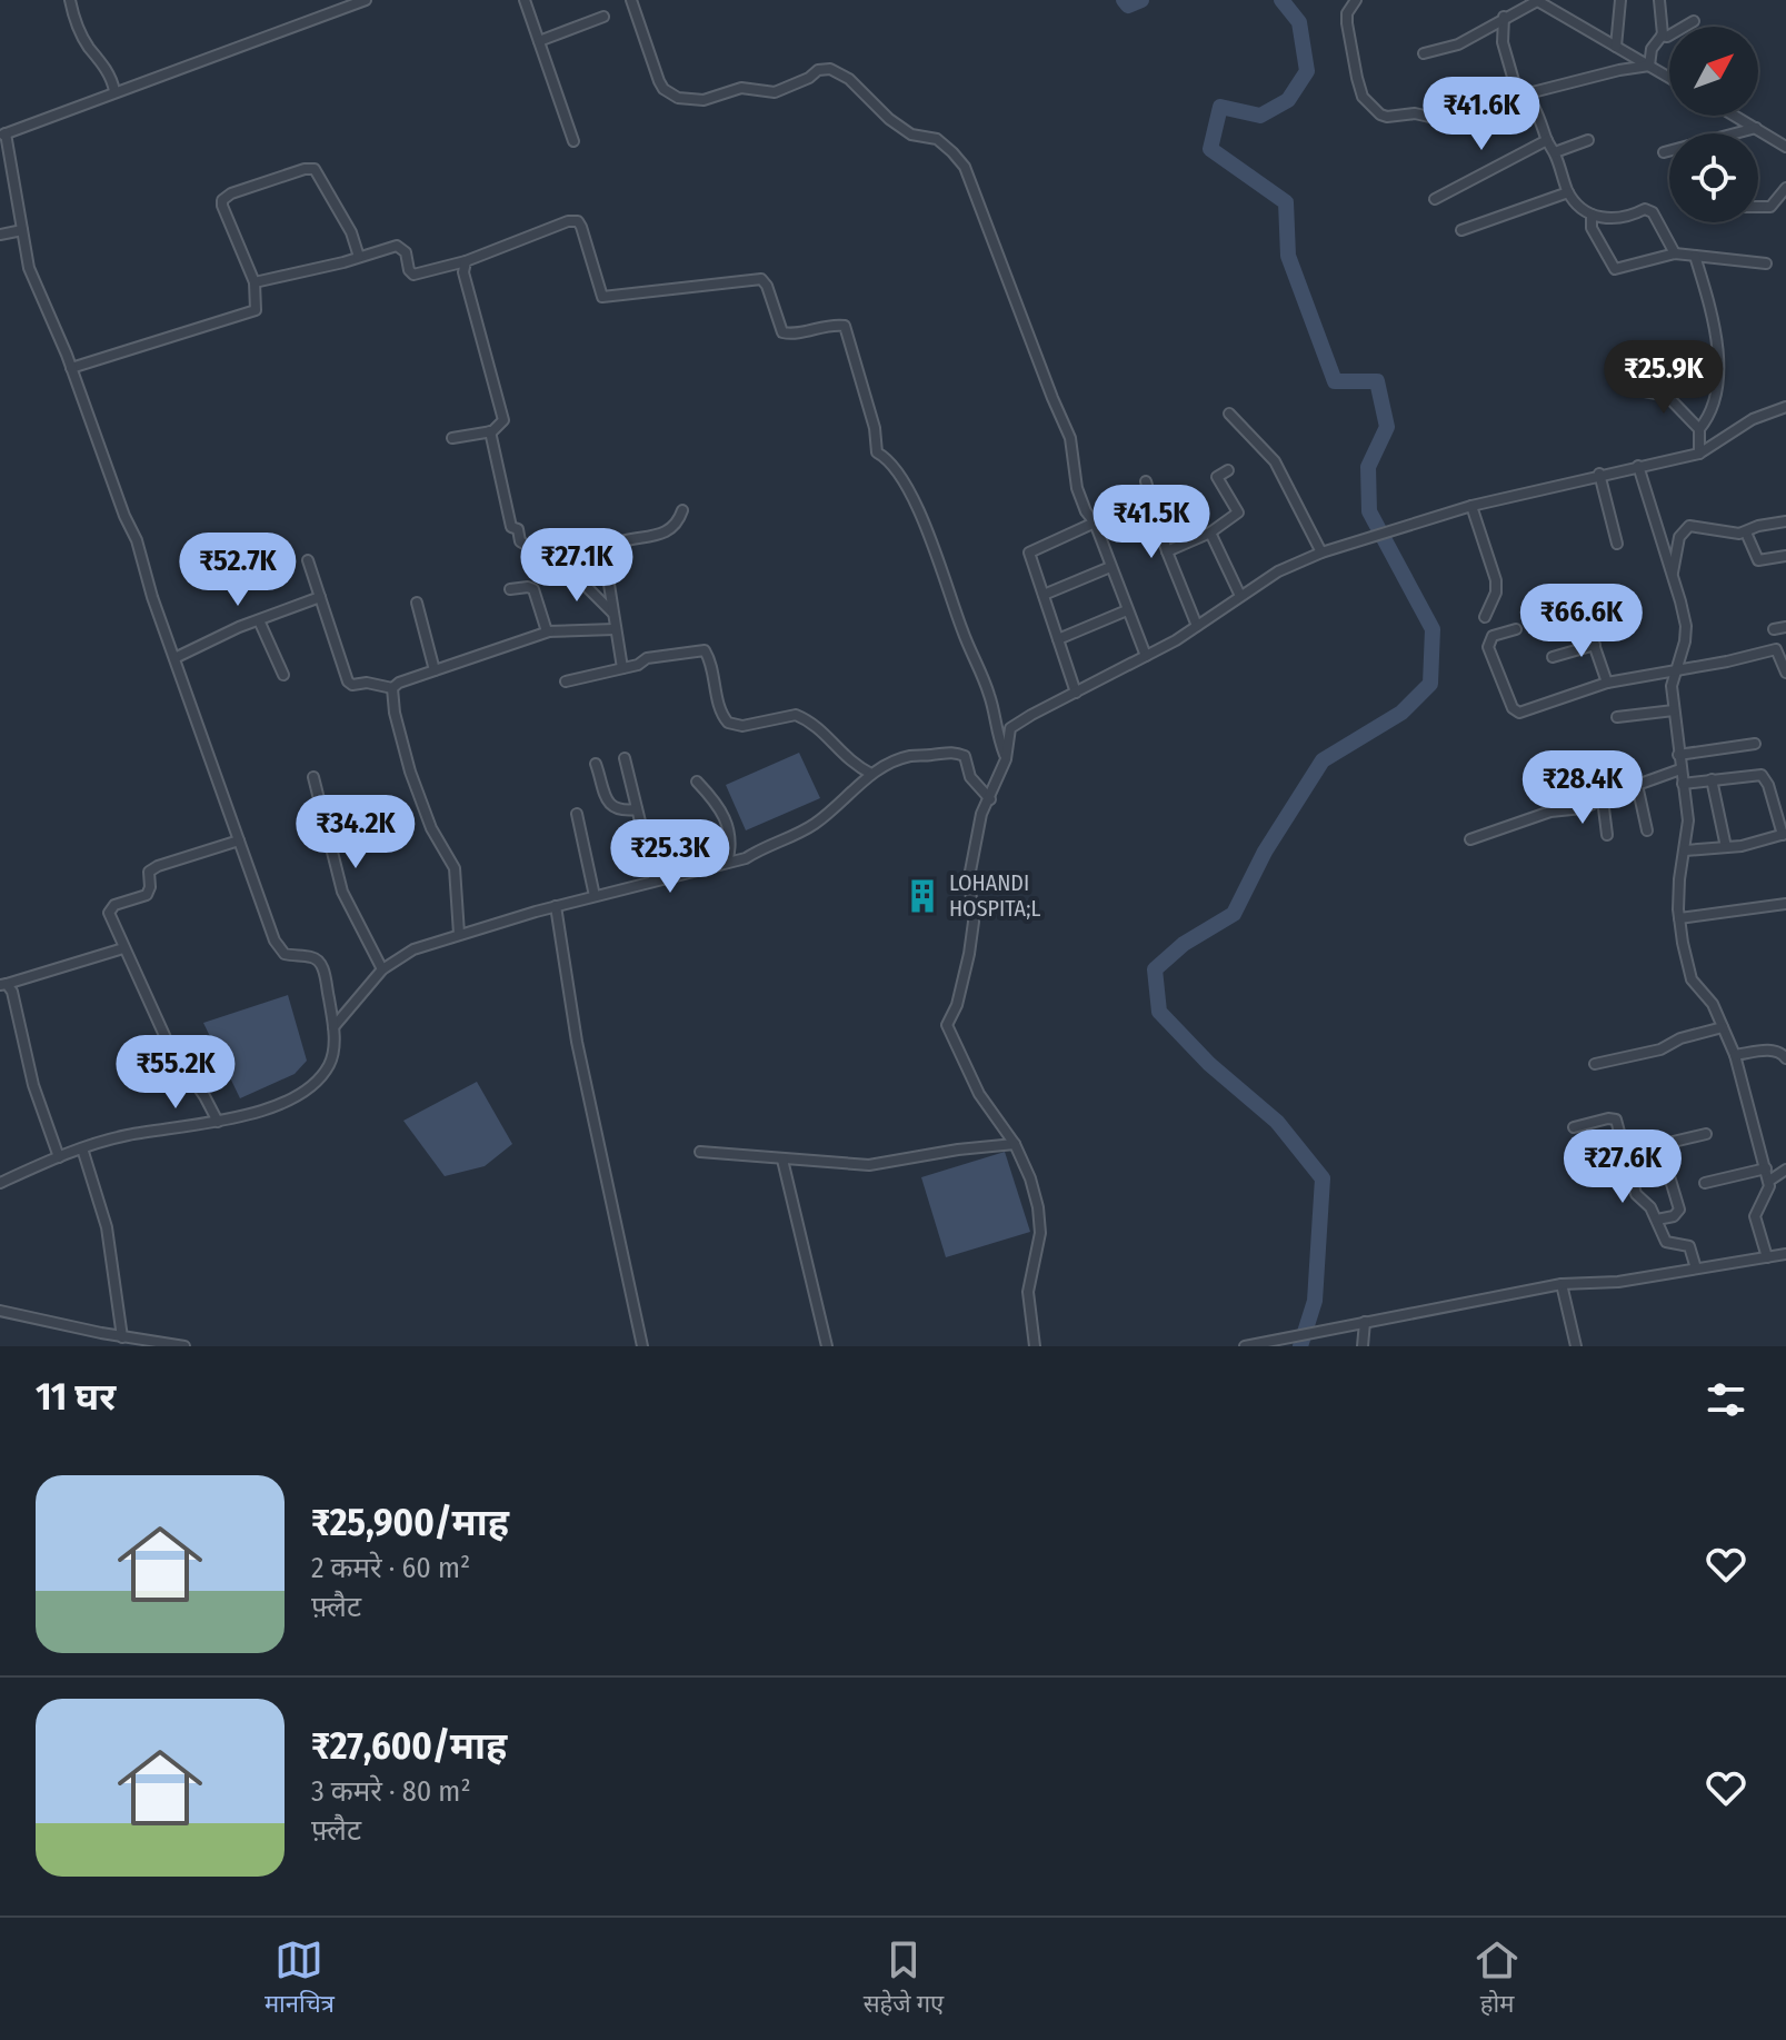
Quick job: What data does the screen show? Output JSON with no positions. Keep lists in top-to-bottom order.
{
  "places": {
    "building": ["LOHANDI HOSPITA;L"]
  },
  "north": "top right",
  "page": {
    "price": [
      "₹41.6K",
      "₹25.9K",
      "₹41.5K",
      "₹27.1K",
      "₹52.7K",
      "₹66.6K",
      "₹28.4K",
      "₹34.2K",
      "₹25.3K",
      "₹55.2K",
      "₹27.6K"
    ],
    "heading": "11 घर",
    "list": [
      {
        "name": "₹25,900/माह",
        "note": "2 कमरे · 60 m² · फ़्लैट"
      },
      {
        "name": "₹27,600/माह",
        "note": "3 कमरे · 80 m² · फ़्लैट"
      }
    ],
    "tabs": ["मानचित्र", "सहेजे गए", "होम"]
  }
}
